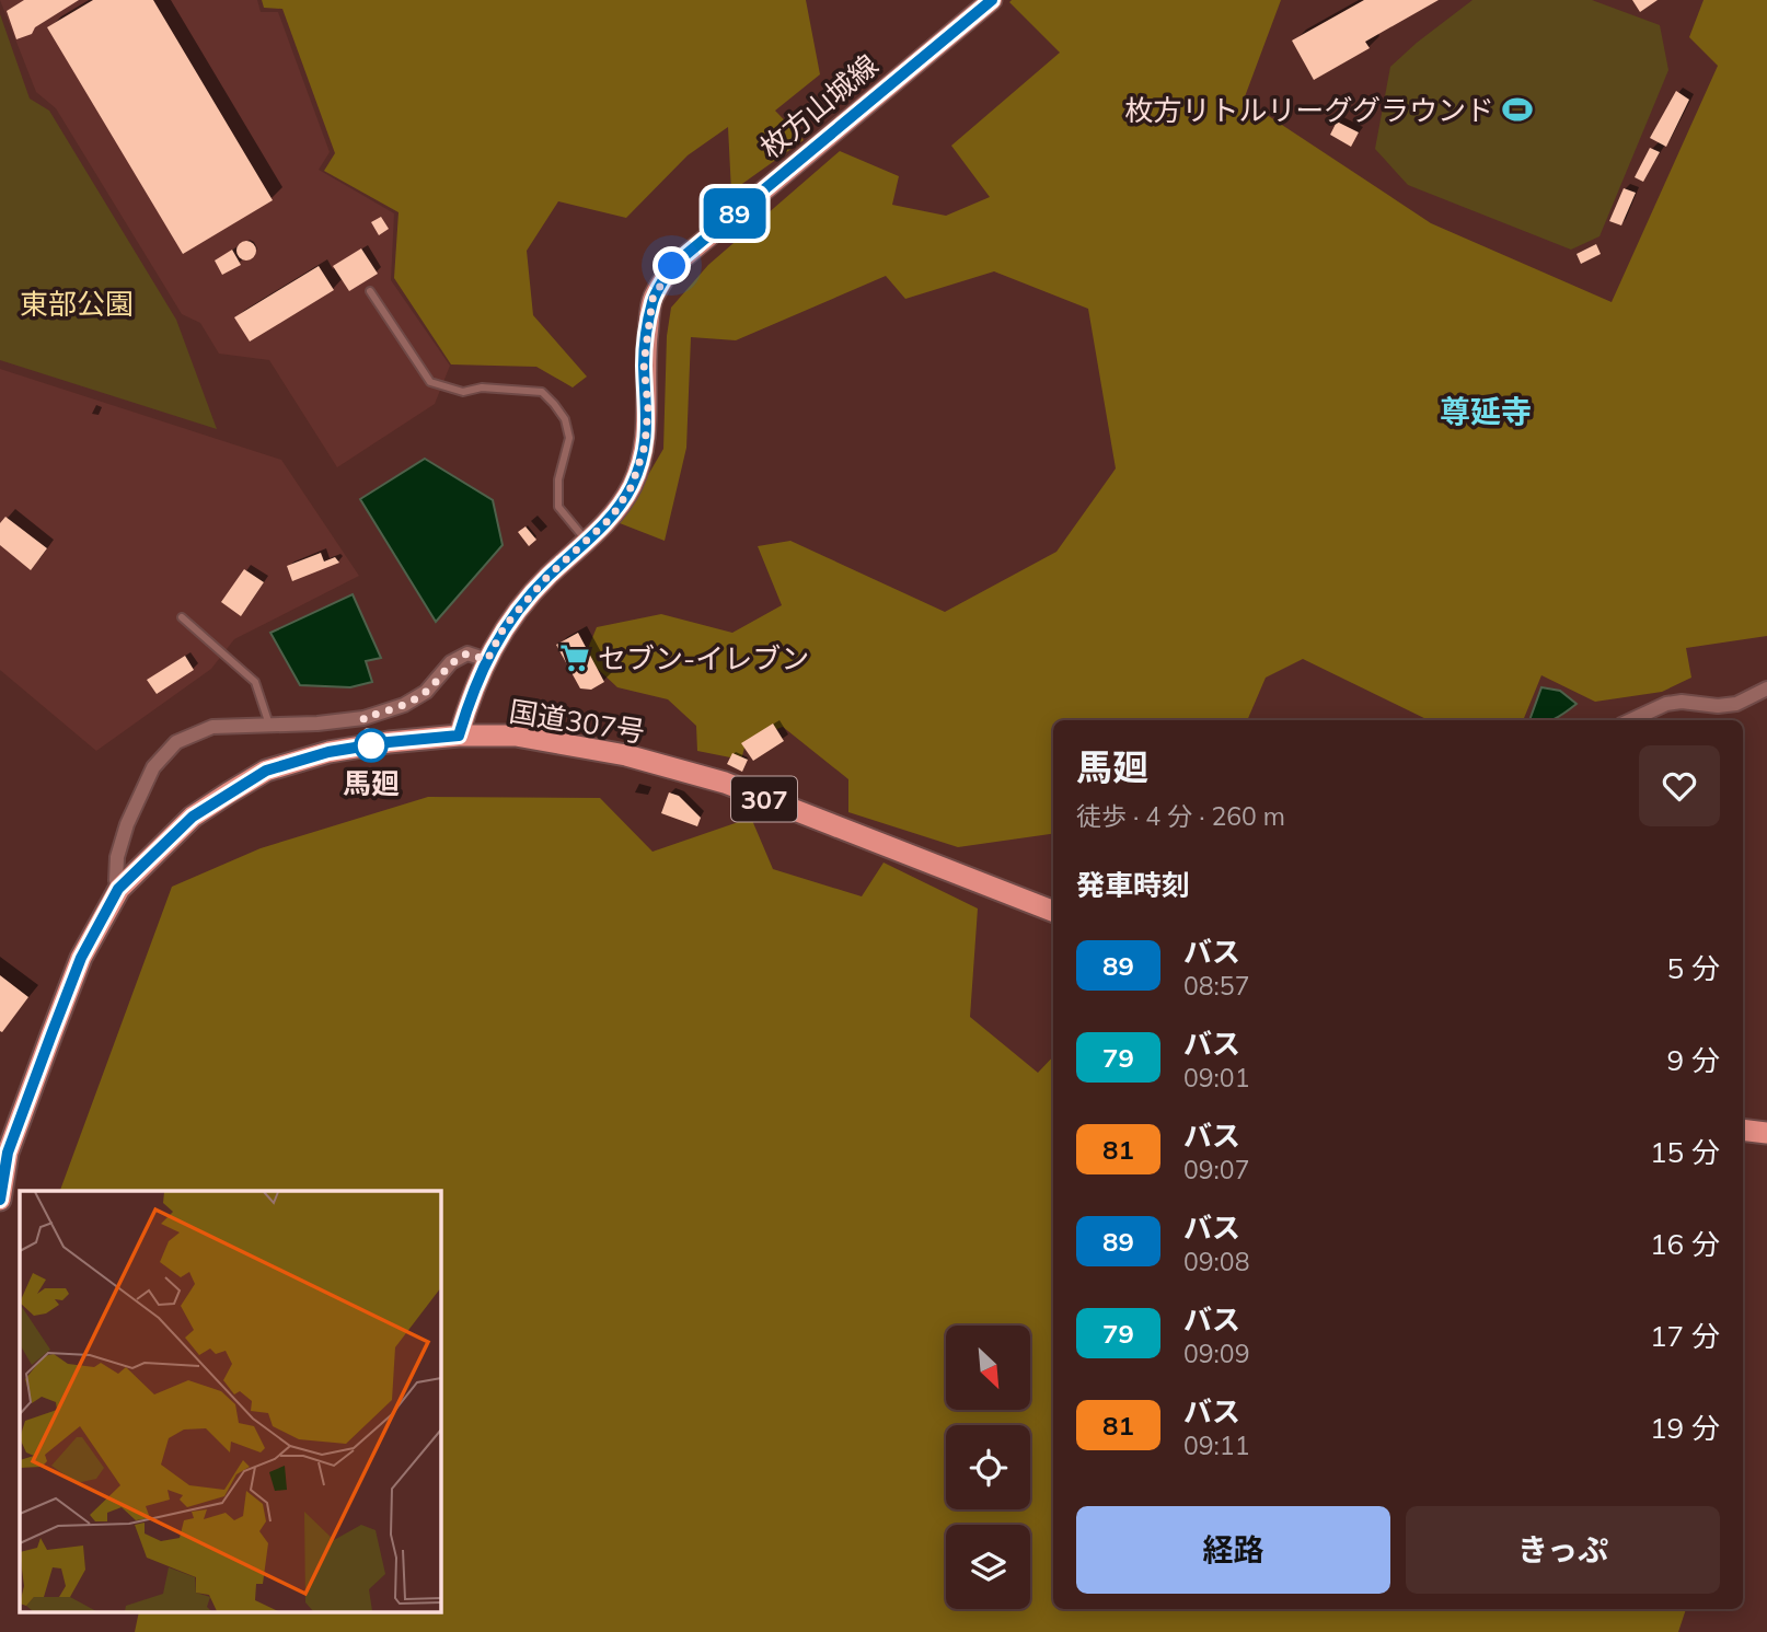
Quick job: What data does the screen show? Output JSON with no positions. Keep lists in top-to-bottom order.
{
  "streets": {
    "highway": ["国道307号", "307"],
    "main road": ["枚方山城線"]
  },
  "crossings": [
    ["枚方山城線", "国道307号"]
  ],
  "districts": ["尊延寺"],
  "parks": ["東部公園"],
  "places": {
    "sports": ["枚方リトルリーググラウンド"],
    "supermarket": ["セブン-イレブン"],
    "other": ["馬廻"]
  },
  "lines": ["bus line 89"],
  "north": "bottom right",
  "page": {
    "on_map": "89",
    "heading": [
      ["馬廻", "徒歩 · 4 分 · 260 m"],
      "発車時刻"
    ],
    "list": [
      {
        "mark": "89",
        "name": "バス",
        "note": "08:57",
        "value": "5 分"
      },
      {
        "mark": "79",
        "name": "バス",
        "note": "09:01",
        "value": "9 分"
      },
      {
        "mark": "81",
        "name": "バス",
        "note": "09:07",
        "value": "15 分"
      },
      {
        "mark": "89",
        "name": "バス",
        "note": "09:08",
        "value": "16 分"
      },
      {
        "mark": "79",
        "name": "バス",
        "note": "09:09",
        "value": "17 分"
      },
      {
        "mark": "81",
        "name": "バス",
        "note": "09:11",
        "value": "19 分"
      }
    ],
    "buttons": ["経路", "きっぷ"]
  }
}
